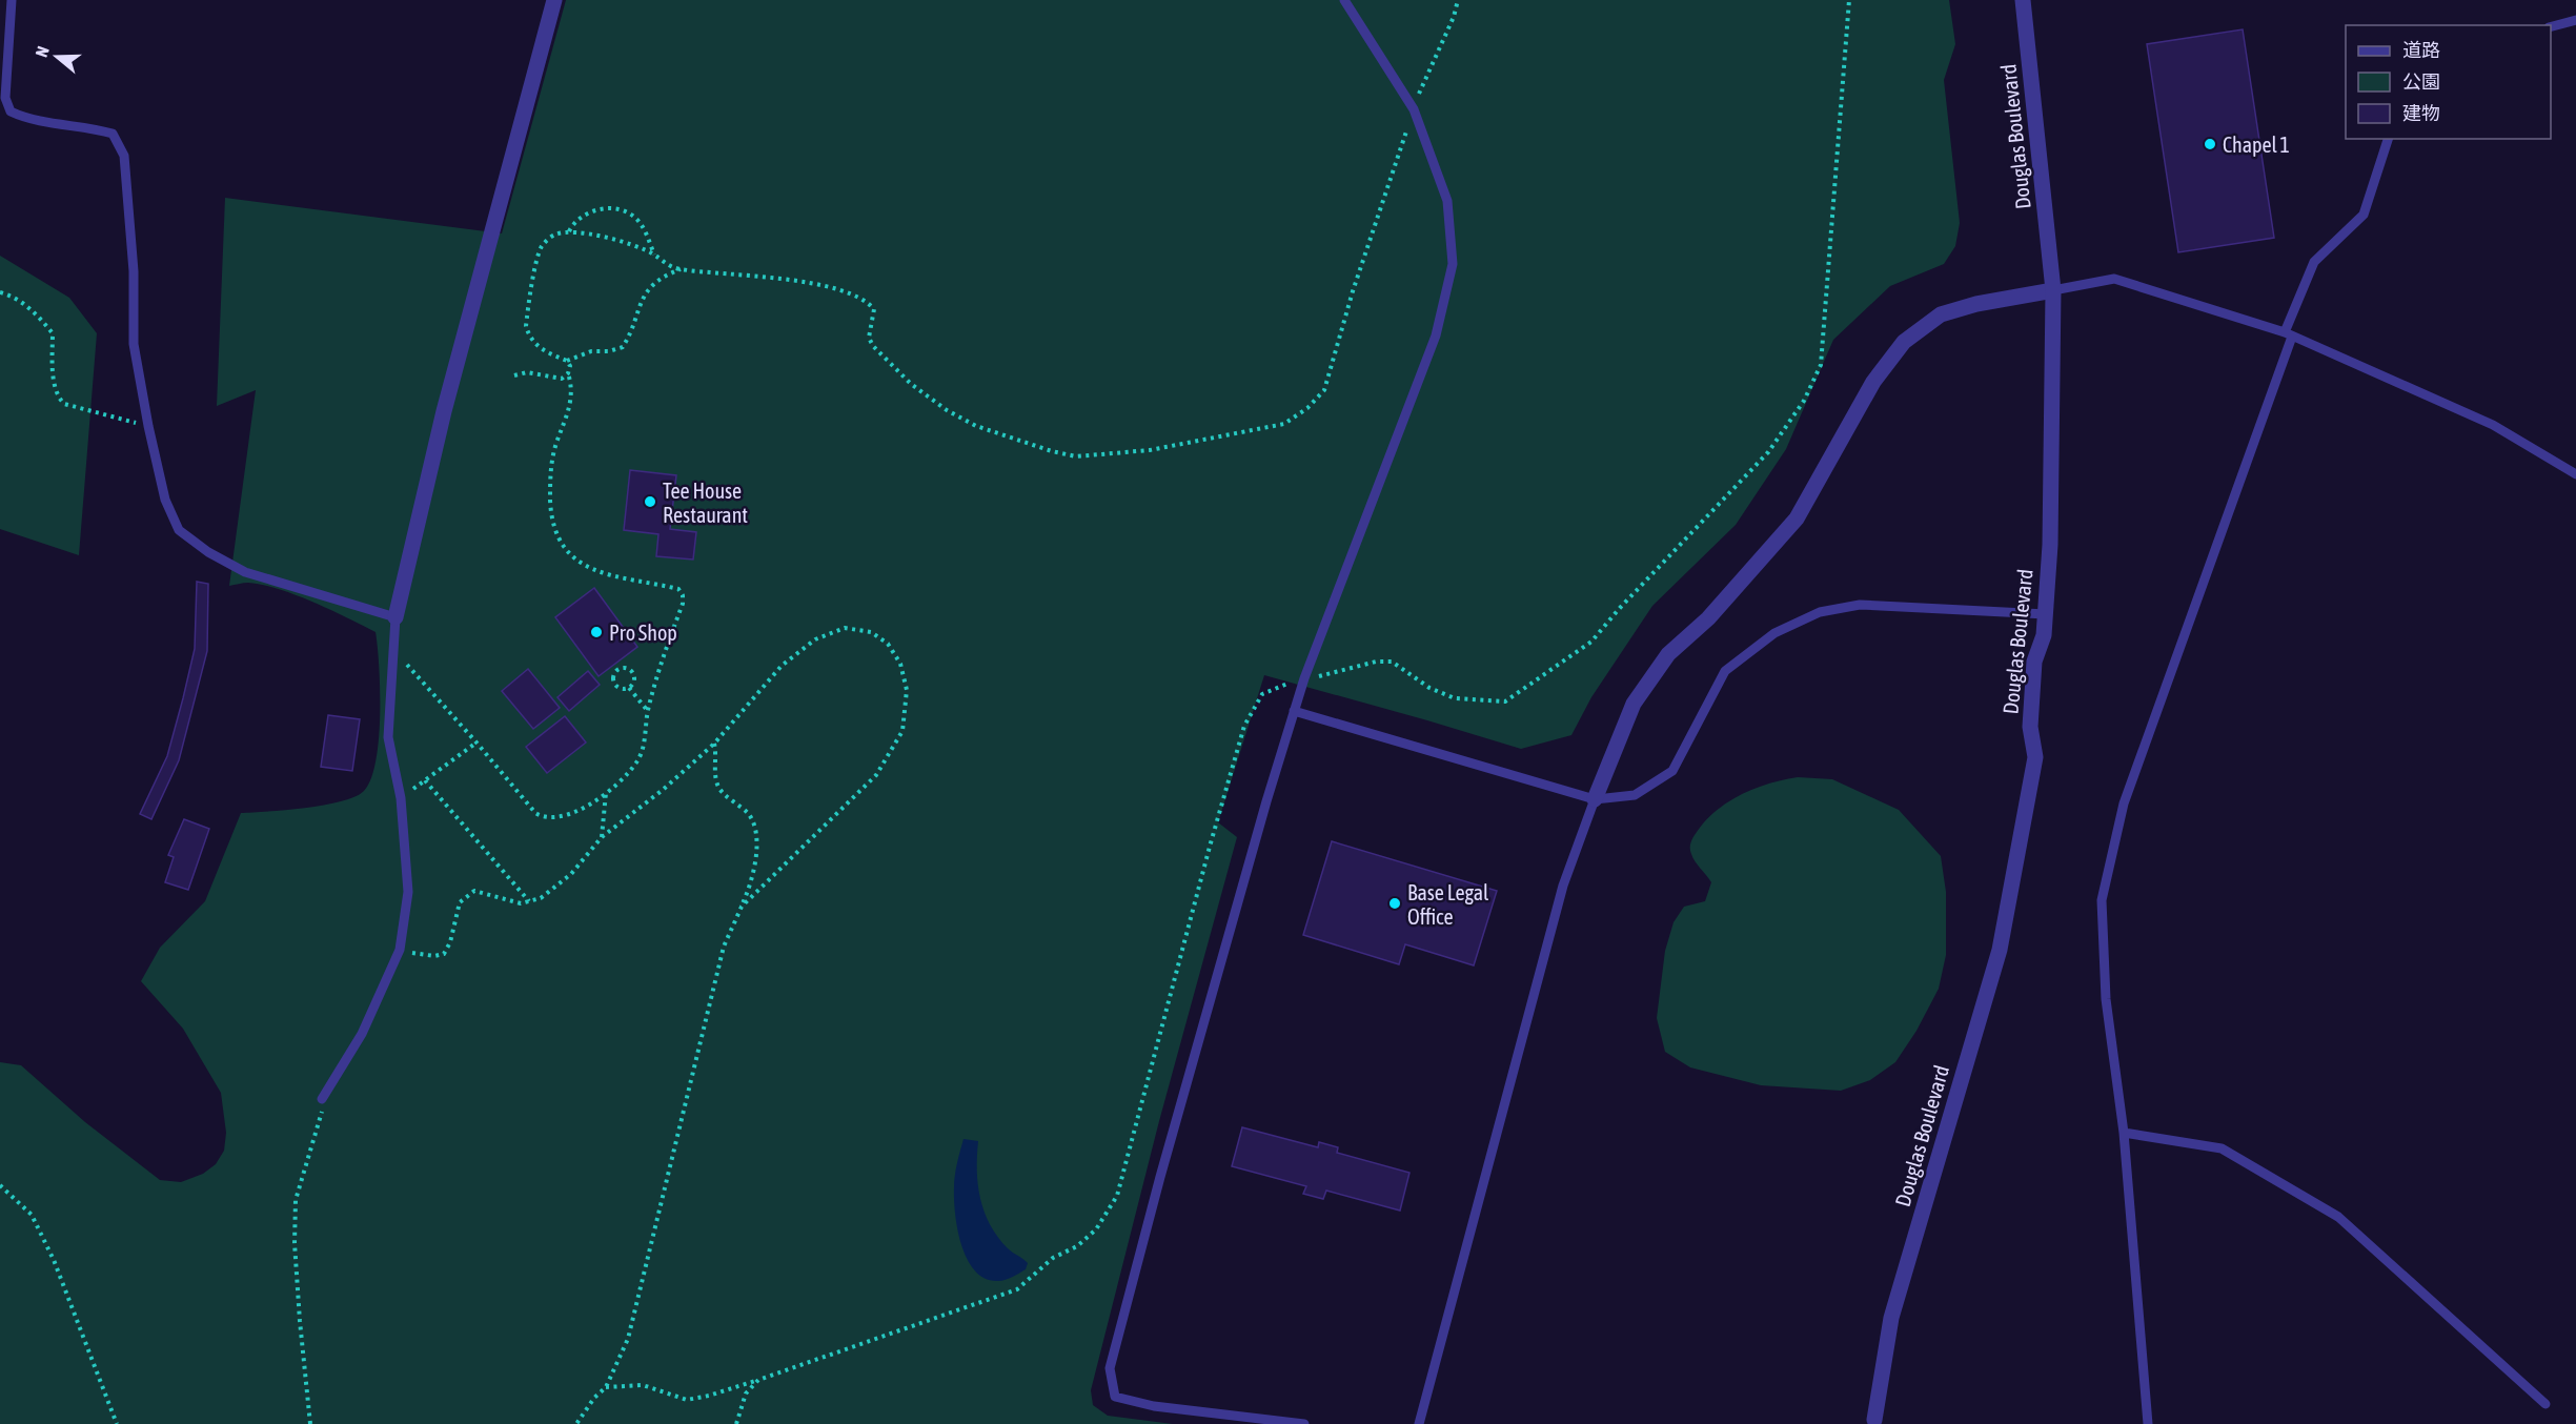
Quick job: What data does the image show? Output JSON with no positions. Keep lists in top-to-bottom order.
{
  "streets": {
    "street": ["Douglas Boulevard"]
  },
  "places": [
    "Chapel 1",
    "Tee House Restaurant",
    "Pro Shop",
    "Base Legal Office"
  ],
  "legend": ["道路", "公園", "建物"],
  "north": "left"
}
